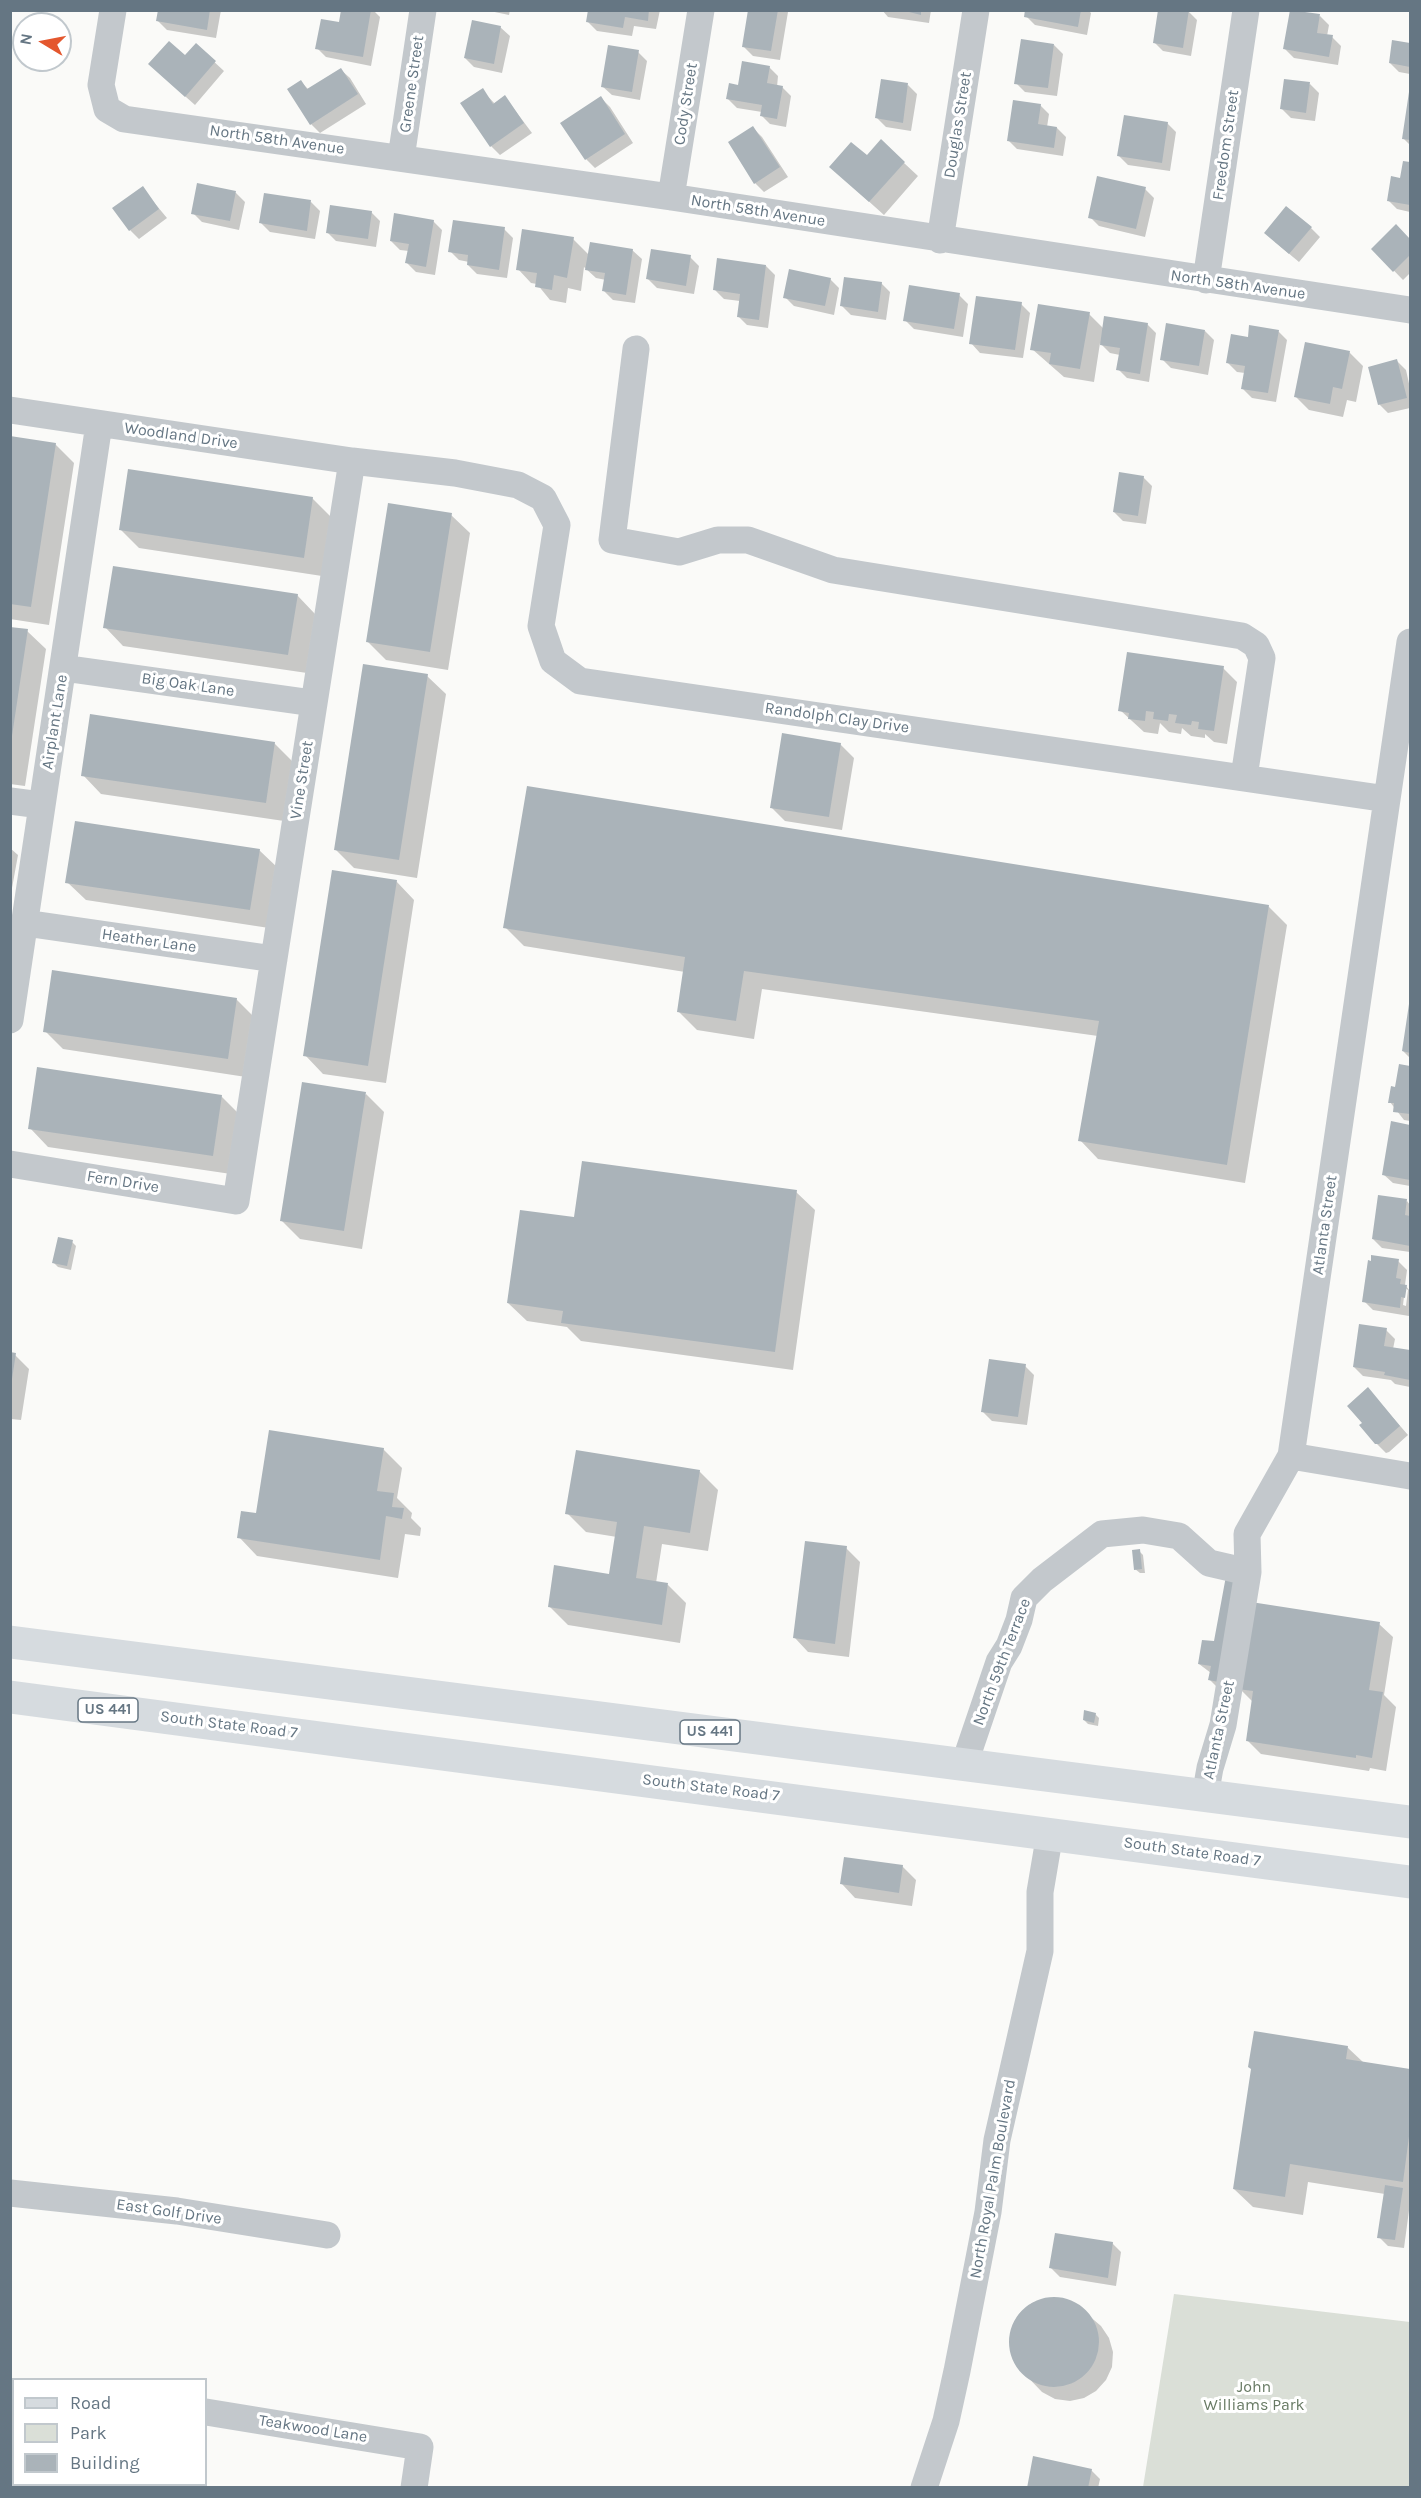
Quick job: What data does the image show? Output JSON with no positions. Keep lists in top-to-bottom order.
{
  "streets": {
    "main road": ["US 441", "South State Road 7"],
    "street": [
      "Greene Street",
      "Cody Street",
      "Douglas Street",
      "North 58th Avenue",
      "Freedom Street",
      "Woodland Drive",
      "Big Oak Lane",
      "Randolph Clay Drive",
      "Airplant Lane",
      "Vine Street",
      "Heather Lane",
      "Fern Drive",
      "Atlanta Street",
      "North 59th Terrace",
      "North Royal Palm Boulevard",
      "East Golf Drive",
      "Teakwood Lane"
    ]
  },
  "crossings": [
    ["Greene Street", "North 58th Avenue"],
    ["Cody Street", "North 58th Avenue"],
    ["Douglas Street", "North 58th Avenue"],
    ["North 58th Avenue", "Freedom Street"],
    ["Woodland Drive", "Randolph Clay Drive"],
    ["Woodland Drive", "Airplant Lane"],
    ["Woodland Drive", "Vine Street"],
    ["Big Oak Lane", "Airplant Lane"],
    ["Big Oak Lane", "Vine Street"],
    ["Randolph Clay Drive", "Vine Street"],
    ["Randolph Clay Drive", "Atlanta Street"],
    ["Airplant Lane", "Heather Lane"],
    ["Vine Street", "Heather Lane"],
    ["Vine Street", "Fern Drive"],
    ["Atlanta Street", "North 59th Terrace"],
    ["Atlanta Street", "US 441"],
    ["North 59th Terrace", "US 441"],
    ["South State Road 7", "North Royal Palm Boulevard"]
  ],
  "parks": ["John Williams Park"],
  "legend": ["Road", "Park", "Building"],
  "north": "left"
}
